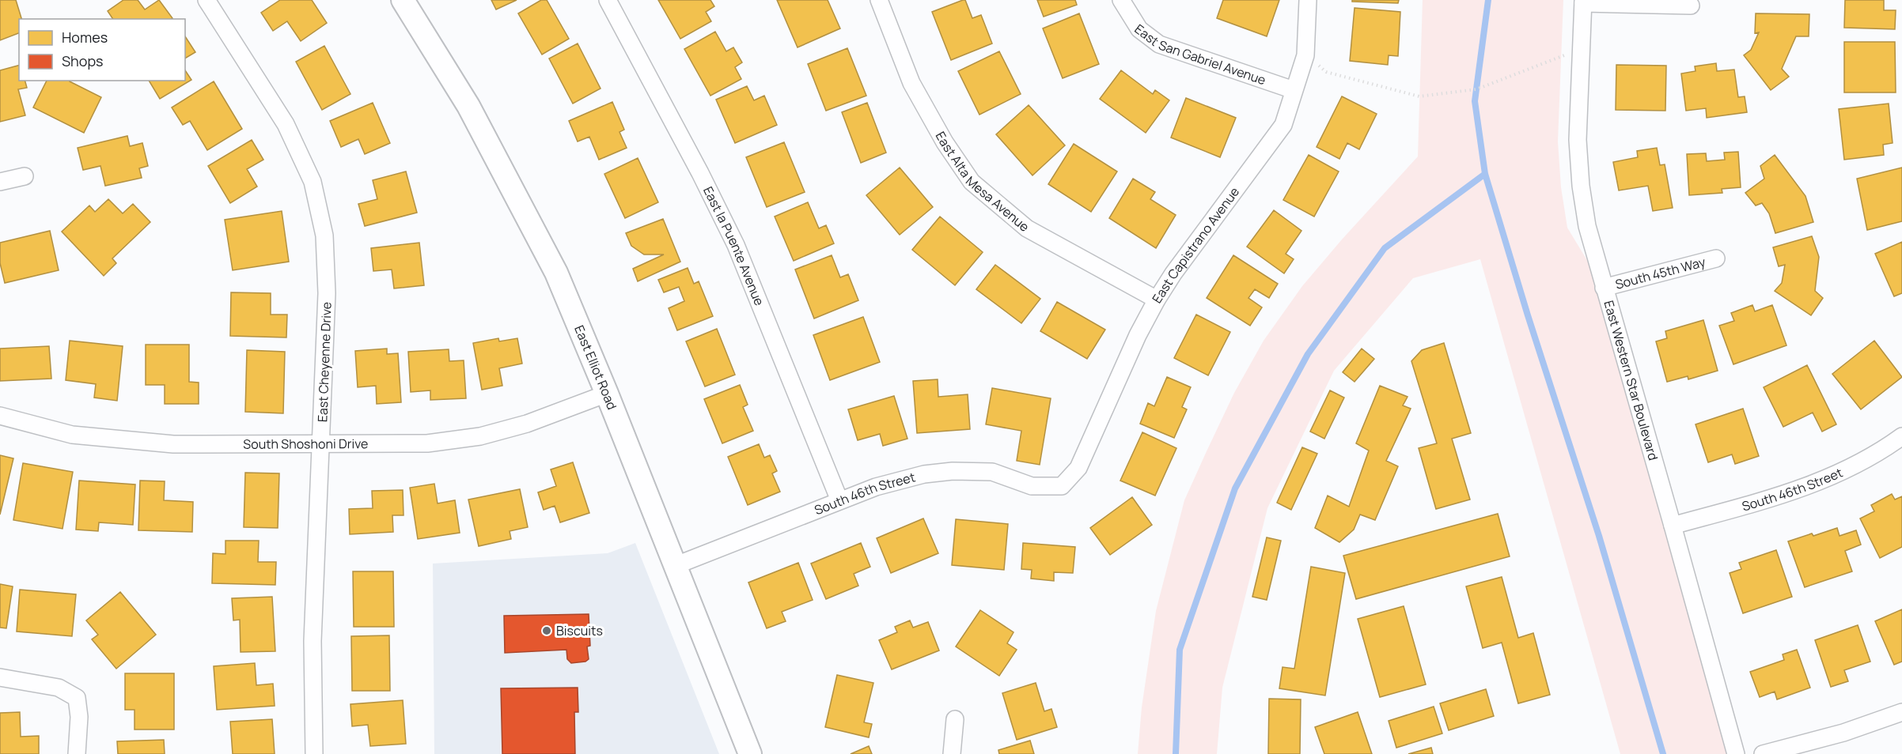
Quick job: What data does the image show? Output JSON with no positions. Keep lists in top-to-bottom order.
{
  "streets": {
    "main road": ["East Elliot Road"],
    "street": [
      "East San Gabriel Avenue",
      "East Alta Mesa Avenue",
      "East la Puente Avenue",
      "East Capistrano Avenue",
      "South 45th Way",
      "East Cheyenne Drive",
      "East Western Star Boulevard",
      "South Shoshoni Drive",
      "South 46th Street"
    ]
  },
  "crossings": [
    ["East San Gabriel Avenue", "East Capistrano Avenue"],
    ["East Alta Mesa Avenue", "East Capistrano Avenue"],
    ["East la Puente Avenue", "South 46th Street"],
    ["East Capistrano Avenue", "South 46th Street"],
    ["South 45th Way", "East Western Star Boulevard"],
    ["East Cheyenne Drive", "South Shoshoni Drive"],
    ["East Elliot Road", "South Shoshoni Drive"],
    ["East Elliot Road", "South 46th Street"],
    ["East Western Star Boulevard", "South 46th Street"]
  ],
  "places": ["Biscuits"],
  "legend": ["Homes", "Shops"]
}
